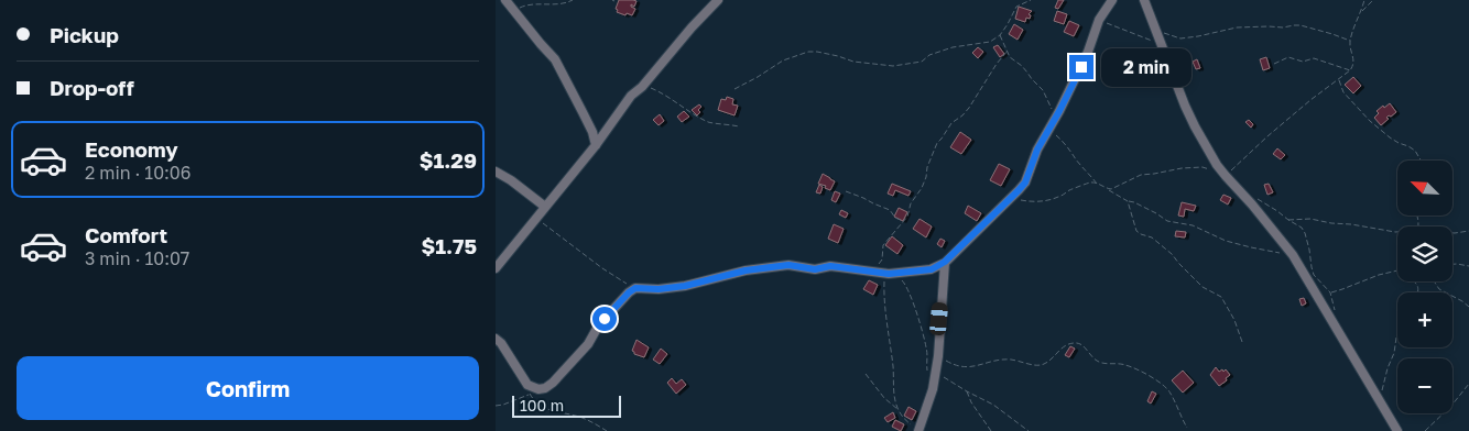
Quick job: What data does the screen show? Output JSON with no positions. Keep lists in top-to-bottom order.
{
  "scale_bar": "100 m",
  "north": "top left",
  "page": {
    "banner": ["Pickup", "Drop-off"],
    "bubble": "2 min",
    "list": [
      {
        "name": "Economy",
        "note": "2 min · 10:06",
        "value": "$1.29"
      },
      {
        "name": "Comfort",
        "note": "3 min · 10:07",
        "value": "$1.75"
      }
    ],
    "map_buttons": ["+", "−"],
    "buttons": "Confirm",
    "scale": "100 m"
  }
}
